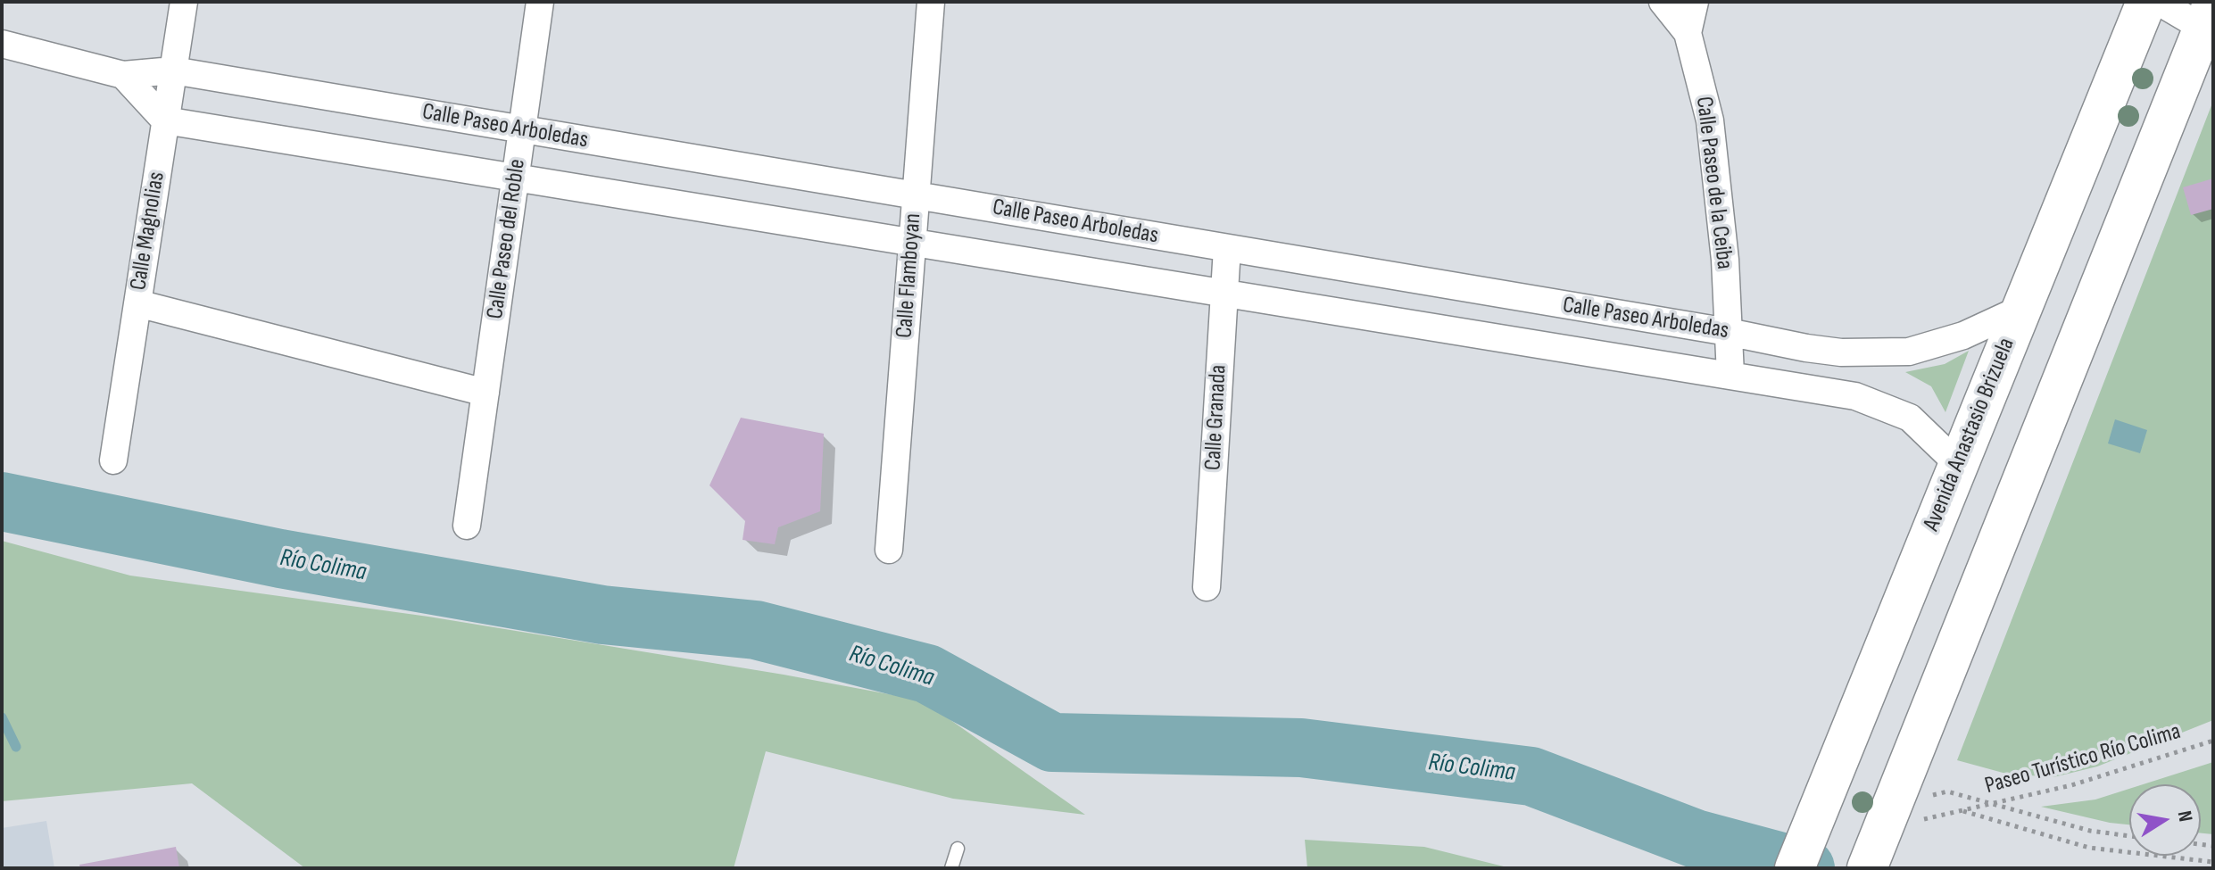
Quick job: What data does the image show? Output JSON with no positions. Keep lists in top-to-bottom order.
{
  "streets": {
    "main road": ["Avenida Anastasio Brizuela"],
    "street": [
      "Calle Paseo Arboledas",
      "Calle Paseo de la Ceiba",
      "Calle Magnolias",
      "Calle Paseo del Roble",
      "Calle Flamboyan",
      "Calle Granada"
    ],
    "path": ["Paseo Turístico Río Colima"]
  },
  "crossings": [
    ["Calle Paseo Arboledas", "Calle Paseo de la Ceiba"],
    ["Calle Paseo Arboledas", "Calle Magnolias"],
    ["Calle Paseo Arboledas", "Calle Paseo del Roble"],
    ["Calle Paseo Arboledas", "Calle Flamboyan"],
    ["Calle Paseo Arboledas", "Calle Granada"],
    ["Calle Paseo Arboledas", "Avenida Anastasio Brizuela"]
  ],
  "water": ["Río Colima"],
  "north": "right"
}
